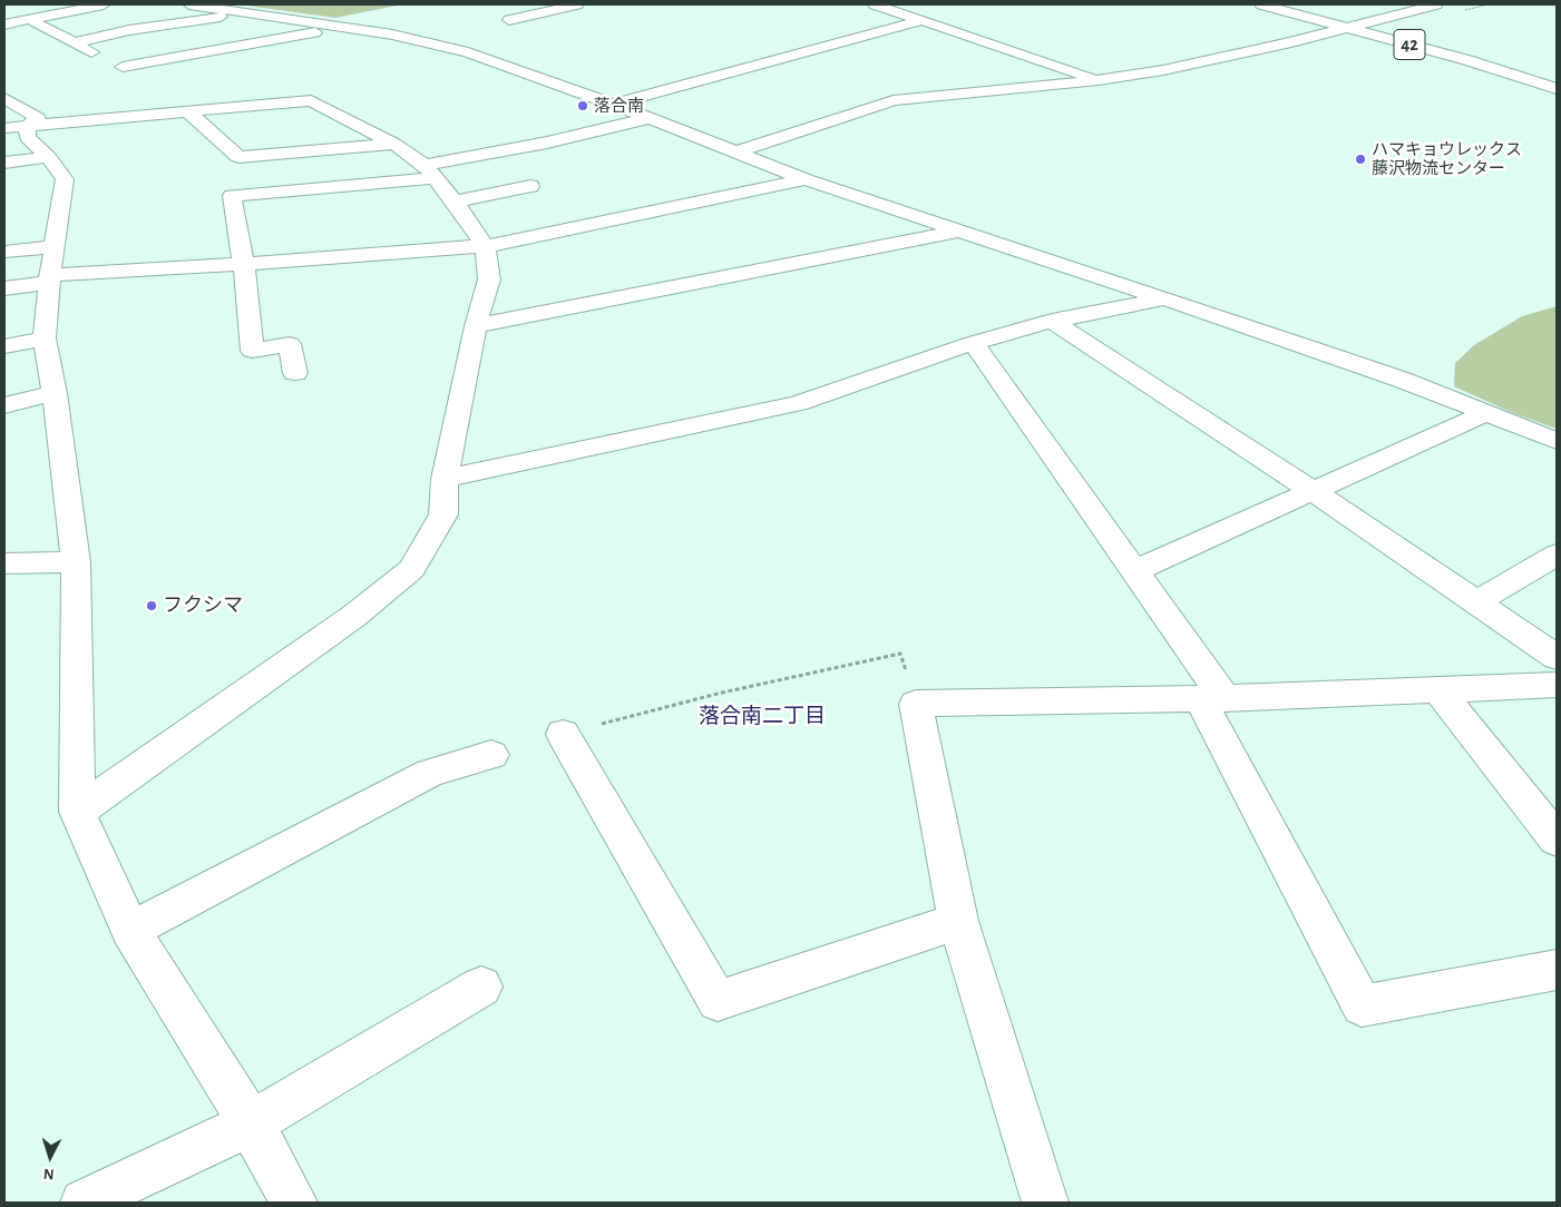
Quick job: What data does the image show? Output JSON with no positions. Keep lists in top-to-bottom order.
{
  "streets": {
    "street": ["42"]
  },
  "districts": ["落合南二丁目"],
  "places": ["落合南", "ハマキョウレックス 藤沢物流センター", "フクシマ"],
  "north": "bottom"
}
